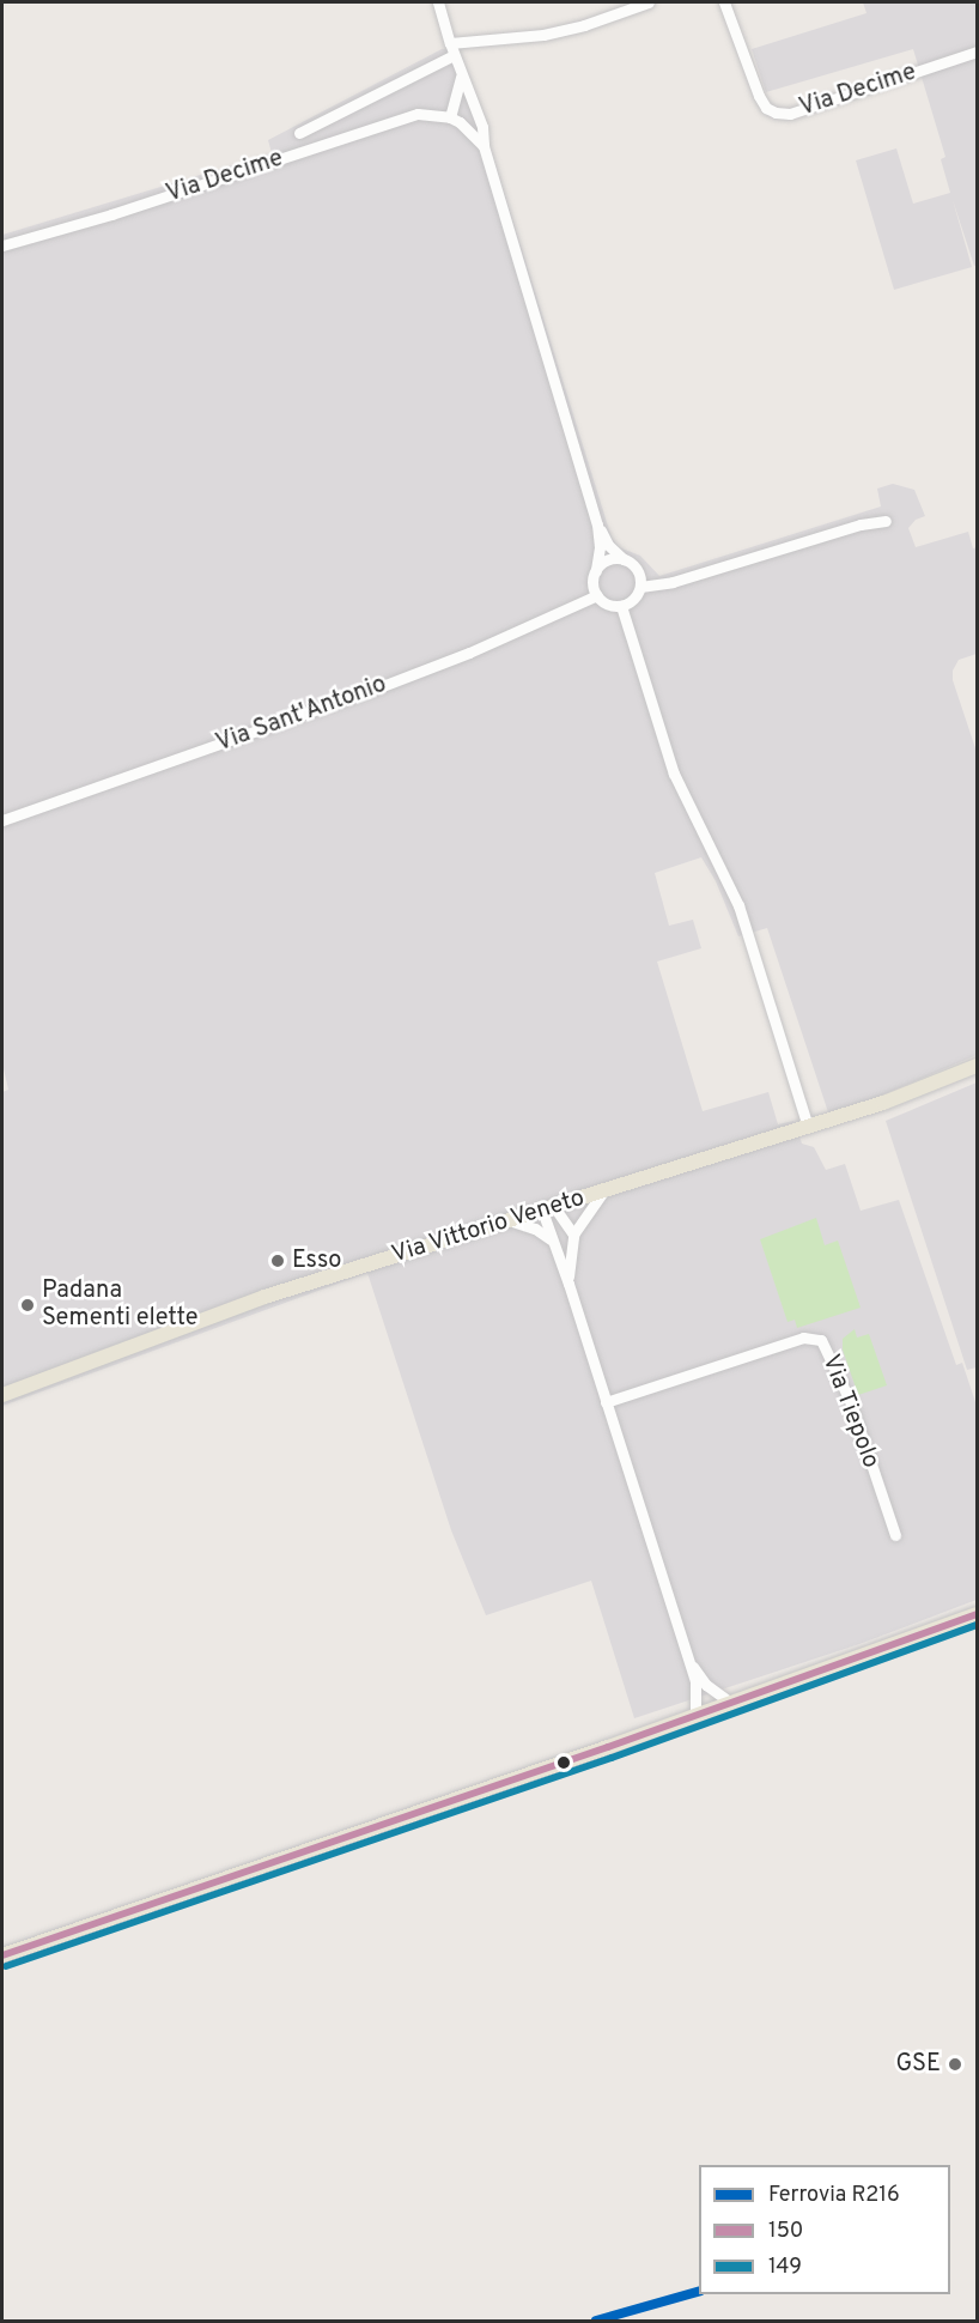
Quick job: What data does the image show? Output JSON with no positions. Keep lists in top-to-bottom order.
{
  "streets": {
    "main road": ["Via Vittorio Veneto"],
    "street": ["Via Decime", "Via Sant'Antonio", "Via Tiepolo"]
  },
  "places": ["Esso", "Padana Sementi elette", "GSE"],
  "lines": ["transit line 150", "transit line 149", "rail line R216"],
  "legend": ["Ferrovia R216", "150", "149"]
}
